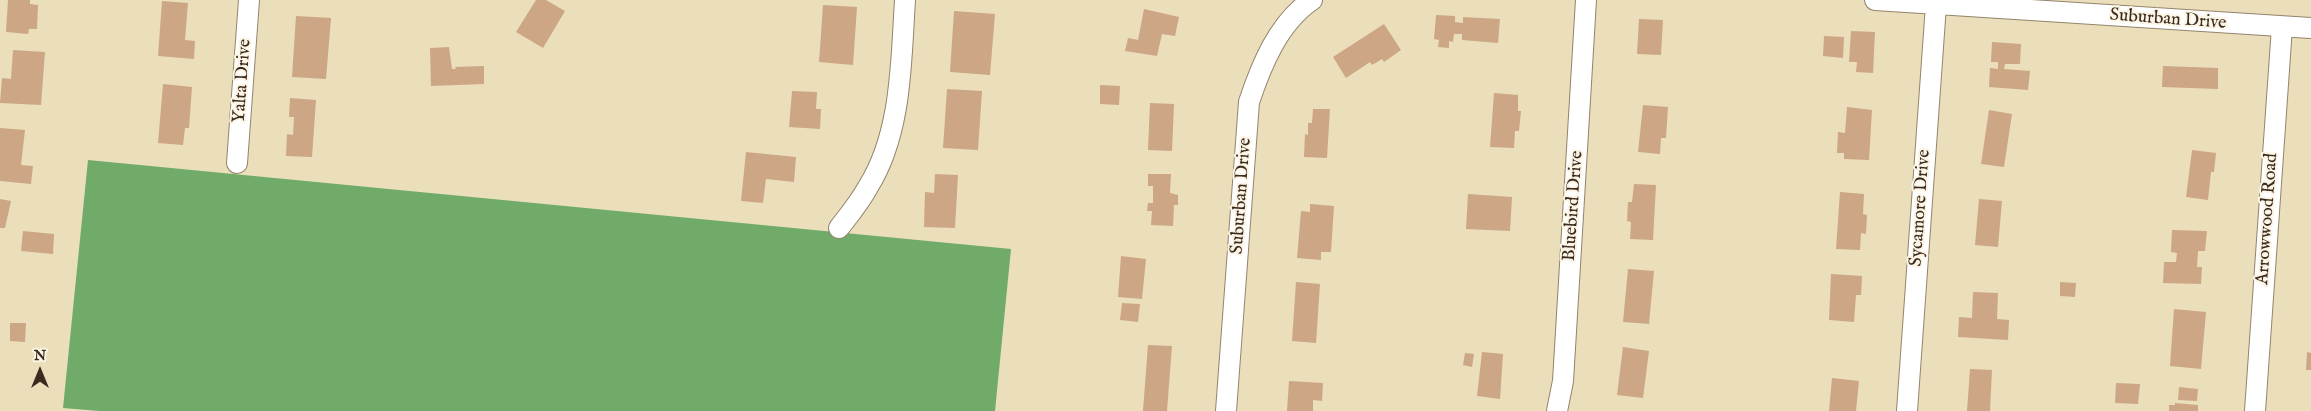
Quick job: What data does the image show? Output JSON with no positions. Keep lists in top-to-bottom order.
{
  "streets": {
    "street": [
      "Suburban Drive",
      "Yalta Drive",
      "Bluebird Drive",
      "Sycamore Drive",
      "Arrowwood Road"
    ]
  },
  "crossings": [
    ["Suburban Drive", "Sycamore Drive"],
    ["Suburban Drive", "Arrowwood Road"]
  ],
  "north": "top"
}
